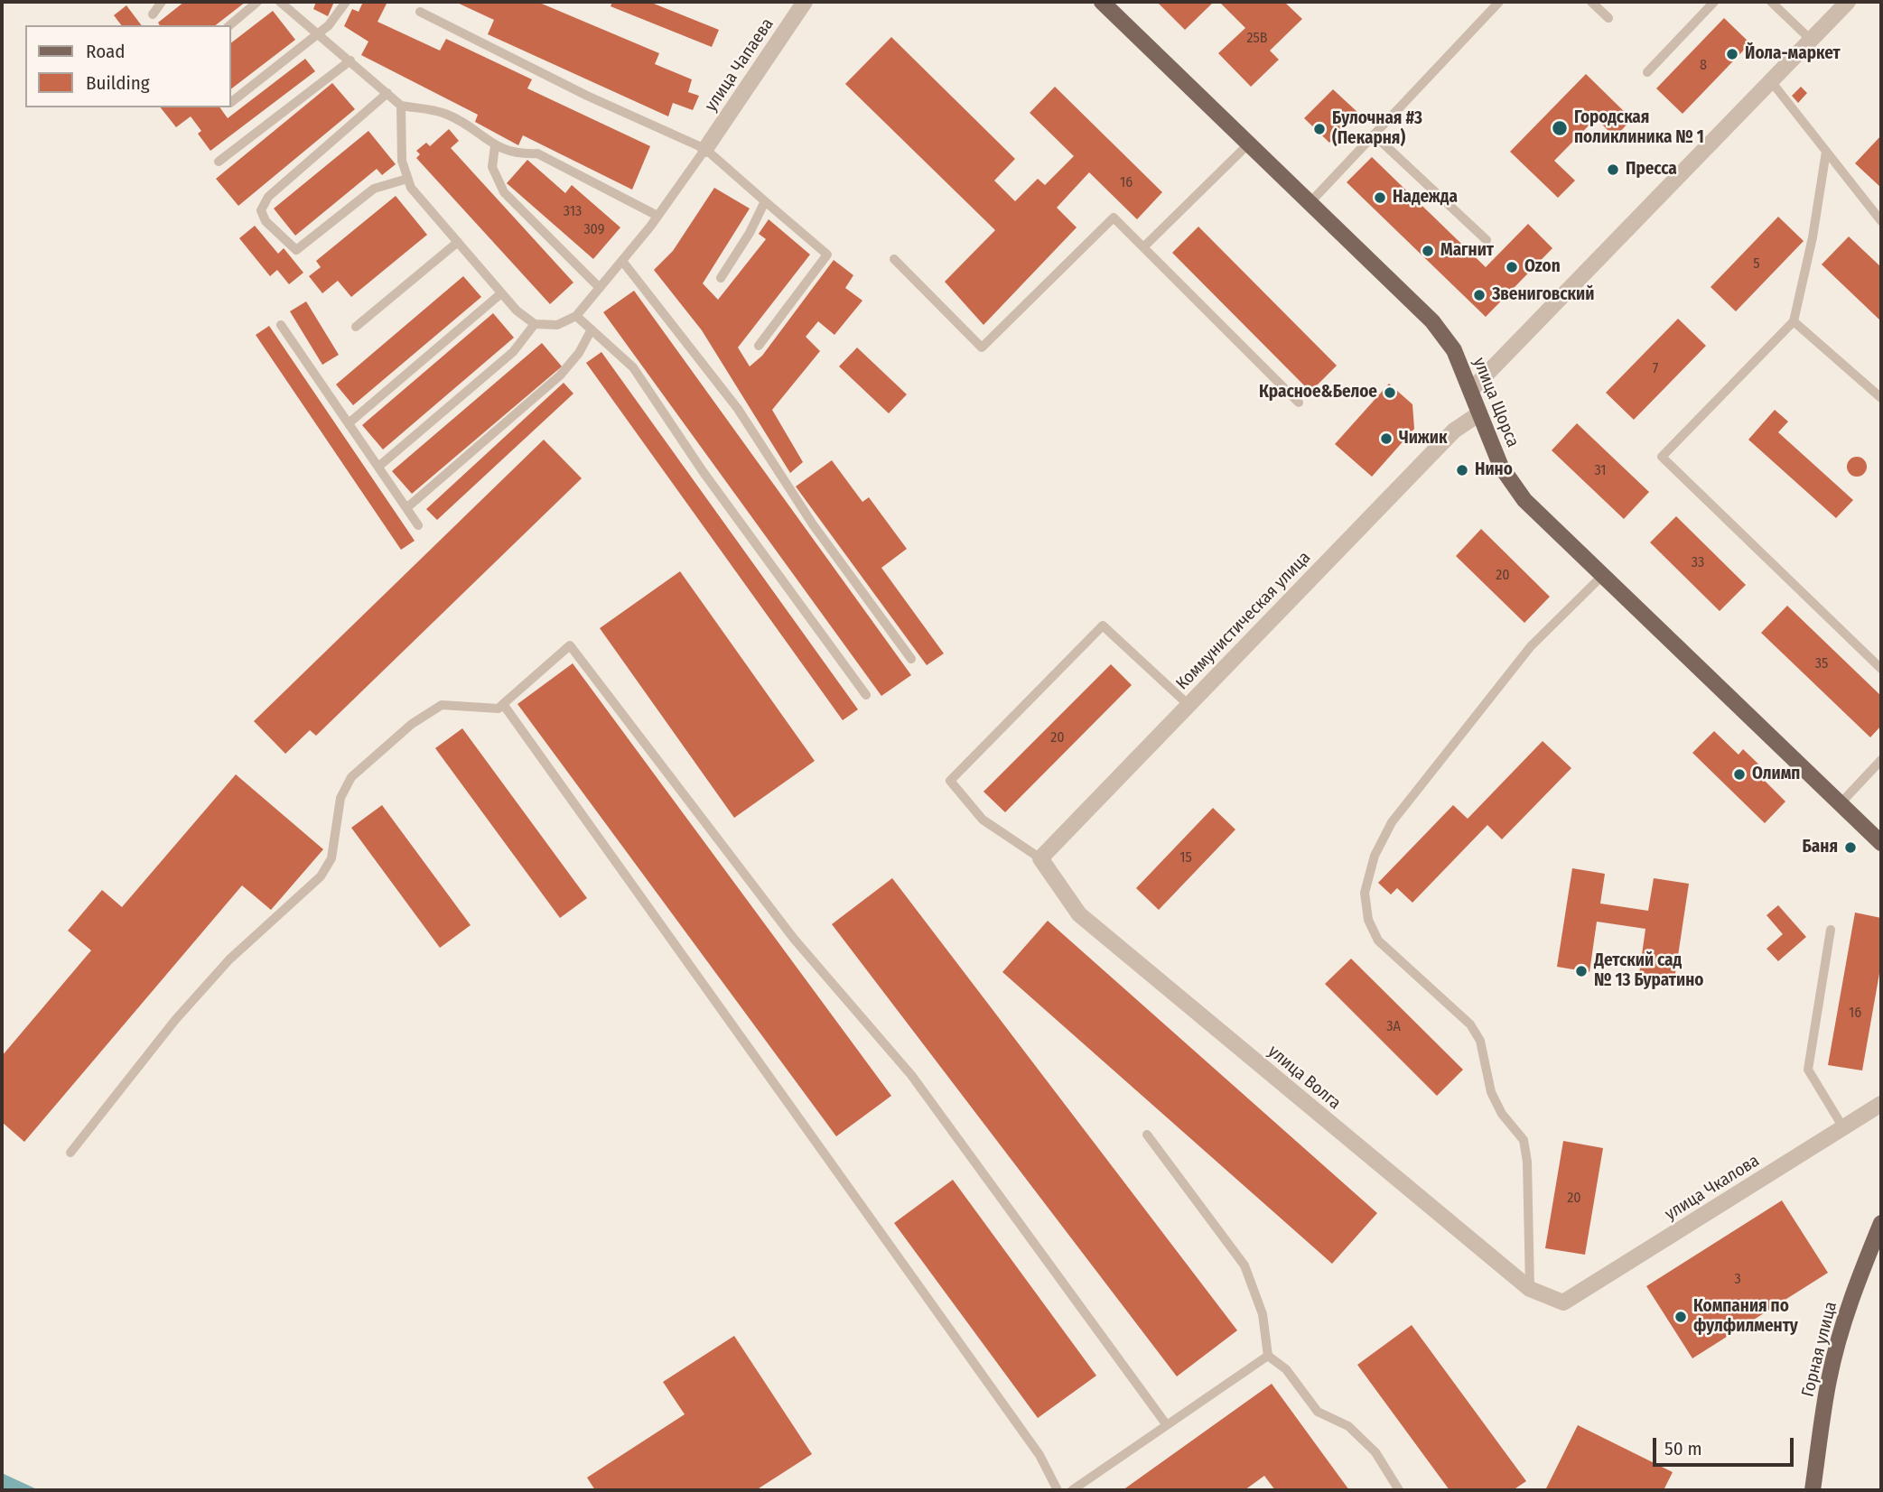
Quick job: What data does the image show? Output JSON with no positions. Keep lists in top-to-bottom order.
{
  "streets": {
    "main road": ["улица Щорса", "Горная улица"],
    "street": [
      "улица Чапаева",
      "Коммунистическая улица",
      "улица Волга",
      "улица Чкалова"
    ]
  },
  "crossings": [
    ["улица Щорса", "Коммунистическая улица"],
    ["Коммунистическая улица", "улица Волга"],
    ["улица Волга", "улица Чкалова"]
  ],
  "places": [
    "Йола-маркет",
    "Городская поликлиника № 1",
    "Булочная #3 (Пекарня)",
    "Пресса",
    "Надежда",
    "Магнит",
    "Ozon",
    "Звениговский",
    "Красное&Белое",
    "Чижик",
    "Нино",
    "Олимп",
    "Баня",
    "Детский сад № 13 Буратино",
    "Компания по фулфилменту"
  ],
  "house_numbers": [
    "25В",
    "8",
    "16",
    "313",
    "309",
    "5",
    "7",
    "31",
    "33",
    "20",
    "35",
    "20",
    "15",
    "16",
    "3А",
    "20",
    "3"
  ],
  "legend": ["Road", "Building"],
  "scale_bar": "50 m"
}
